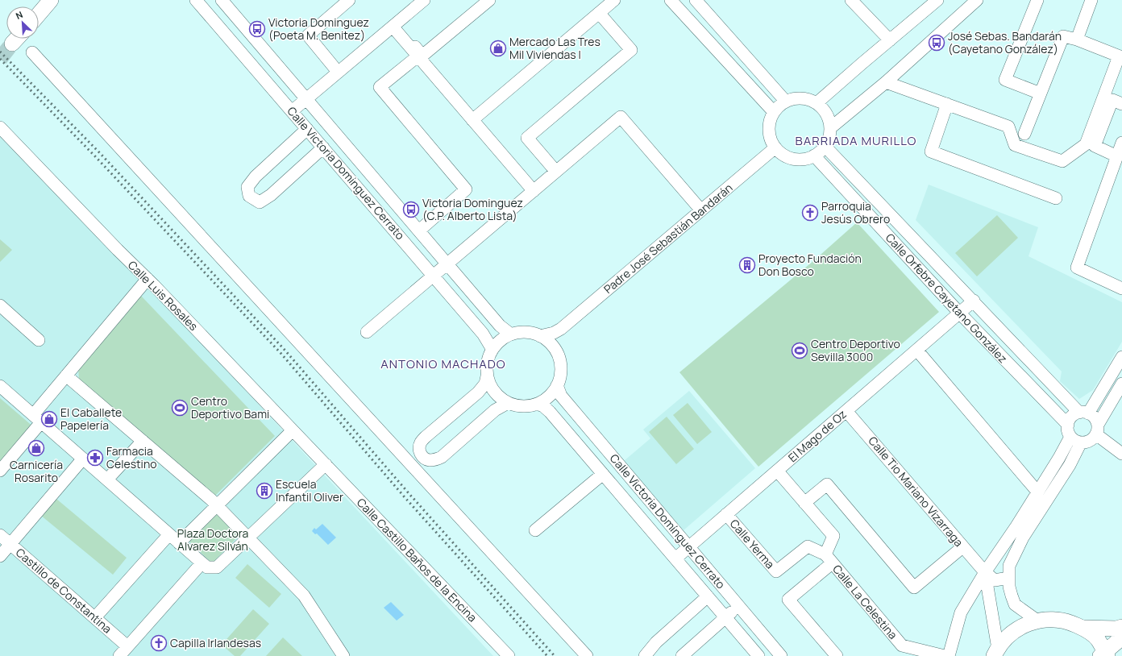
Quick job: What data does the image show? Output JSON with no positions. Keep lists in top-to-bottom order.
{
  "streets": {
    "street": [
      "Calle Victoria Domínguez Cerrato",
      "Padre José Sebastián Bandarán",
      "Calle Luis Rosales",
      "Calle Orfebre Cayetano González",
      "El Mago de Oz",
      "Calle Tio Mariano Vizarraga",
      "Calle Yerma",
      "Calle Castillo Baños de la Encina",
      "Castillo de Constantina",
      "Calle La Celestina"
    ]
  },
  "crossings": [
    ["Calle Victoria Domínguez Cerrato", "Padre José Sebastián Bandarán"],
    ["Calle Victoria Domínguez Cerrato", "El Mago de Oz"],
    ["Padre José Sebastián Bandarán", "Calle Orfebre Cayetano González"],
    ["Calle Luis Rosales", "Calle Castillo Baños de la Encina"],
    ["Calle Orfebre Cayetano González", "El Mago de Oz"],
    ["El Mago de Oz", "Calle Tio Mariano Vizarraga"],
    ["El Mago de Oz", "Calle Yerma"],
    ["Calle Yerma", "Calle La Celestina"]
  ],
  "districts": ["BARRIADA MURILLO", "ANTONIO MACHADO"],
  "parks": ["Plaza Doctora Alvarez Silván"],
  "places": {
    "bus stop": ["Victoria Dominguez (Poeta M. Benitez)", "José Sebas. Bandarán (Cayetano González)", "Victoria Dominguez (C.P. Alberto Lista)"],
    "shop": ["Mercado Las Tres Mil Viviendas I", "El Caballete Papelería", "Carnicería Rosarito"],
    "church": ["Parroquia Jesús Obrero", "Capilla Irlandesas"],
    "building": ["Proyecto Fundación Don Bosco", "Escuela Infantil Oliver"],
    "sports": ["Centro Deportivo Sevilla 3000", "Centro Deportivo Bami"],
    "pharmacy": ["Farmacia Celestino"]
  },
  "north": "top left"
}
